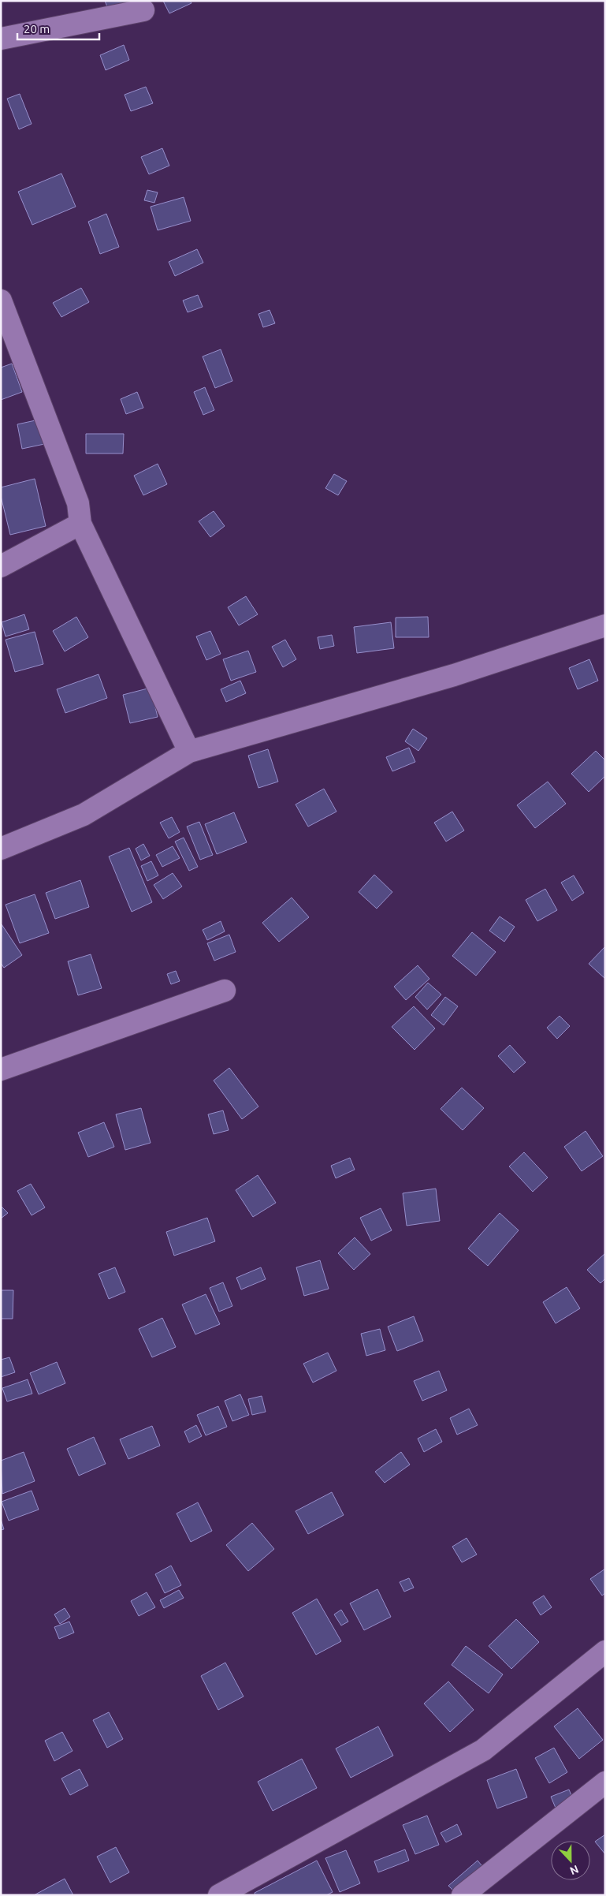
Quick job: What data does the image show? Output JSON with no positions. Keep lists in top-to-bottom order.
{
  "scale_bar": "20 m",
  "north": "bottom"
}
